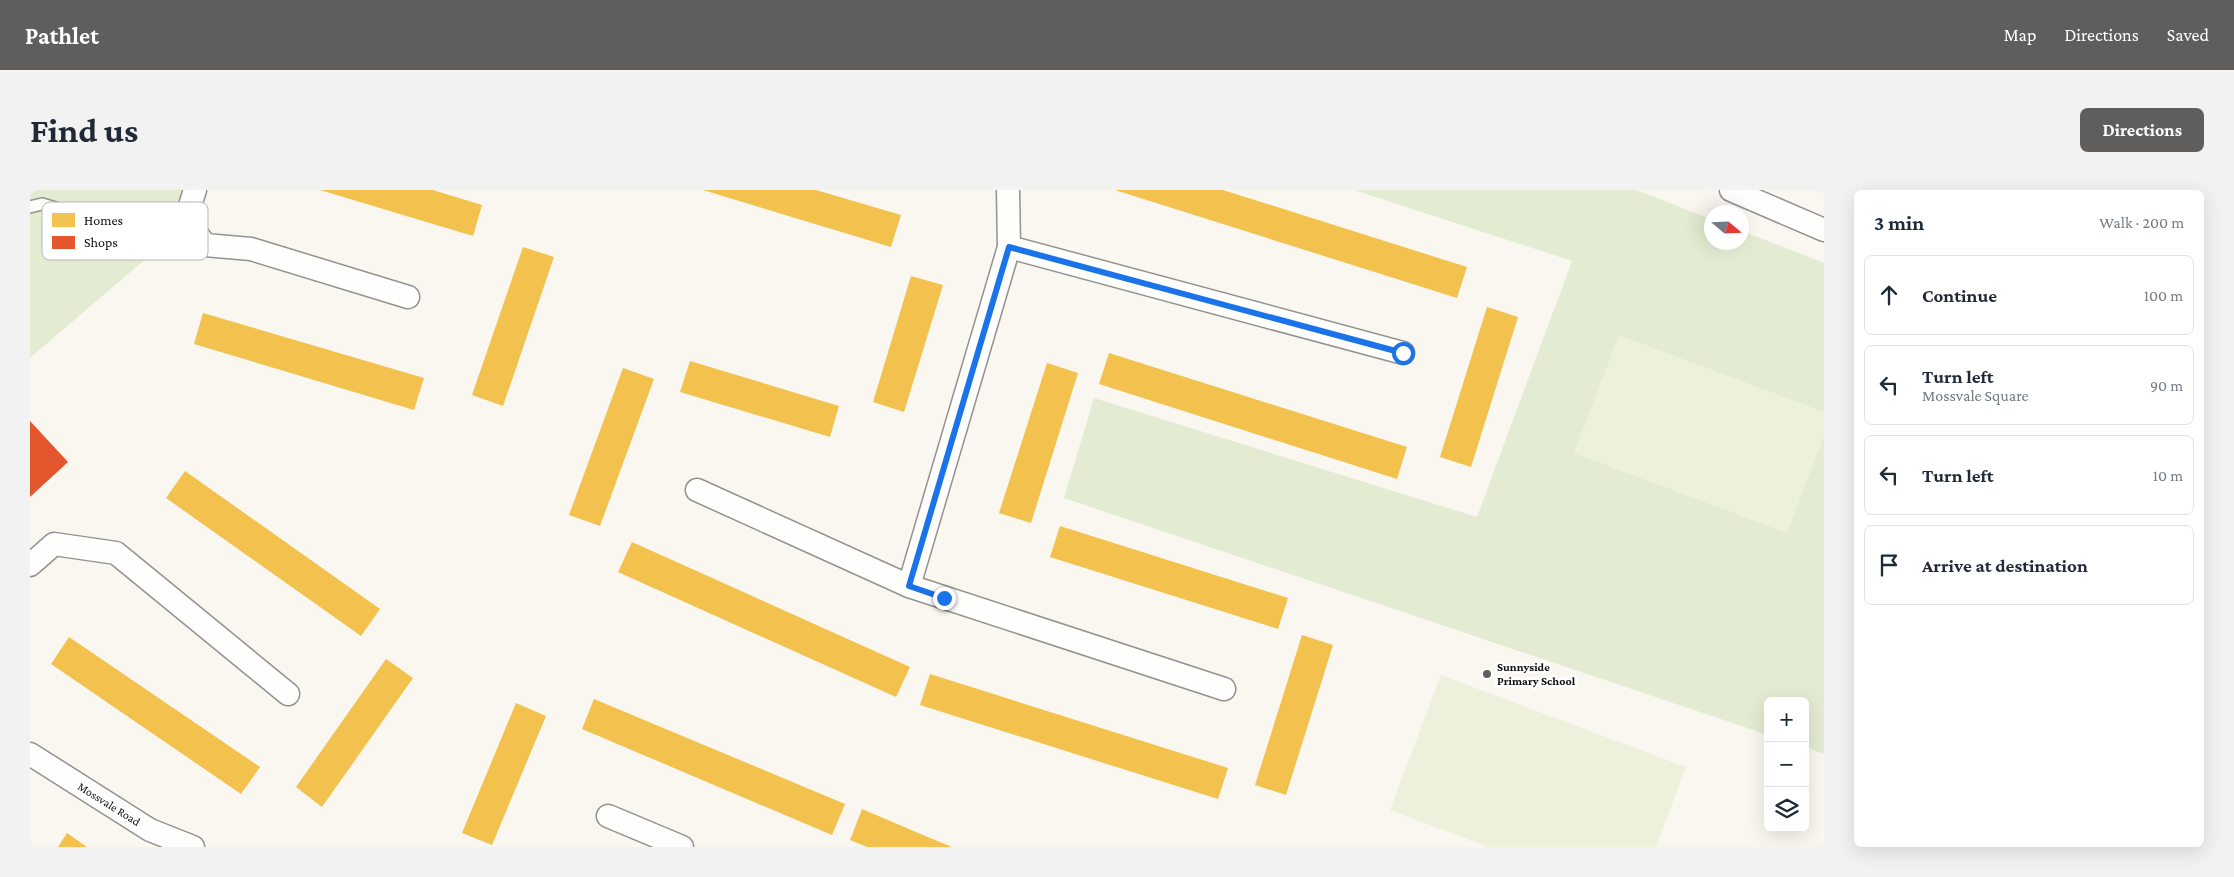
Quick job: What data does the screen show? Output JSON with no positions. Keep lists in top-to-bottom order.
{
  "streets": {
    "street": ["Mossvale Road"]
  },
  "places": ["Sunnyside Primary School"],
  "legend": ["Homes", "Shops"],
  "north": "right",
  "page": {
    "header": "Pathlet",
    "nav": ["Map", "Directions", "Saved"],
    "buttons": "Directions",
    "title": "Find us",
    "heading": ["3 min", "Walk · 200 m"],
    "list": [
      ["Continue", "100 m"],
      ["Turn left", "Mossvale Square", "90 m"],
      ["Turn left", "10 m"],
      "Arrive at destination"
    ],
    "map_buttons": ["+", "−"]
  }
}
